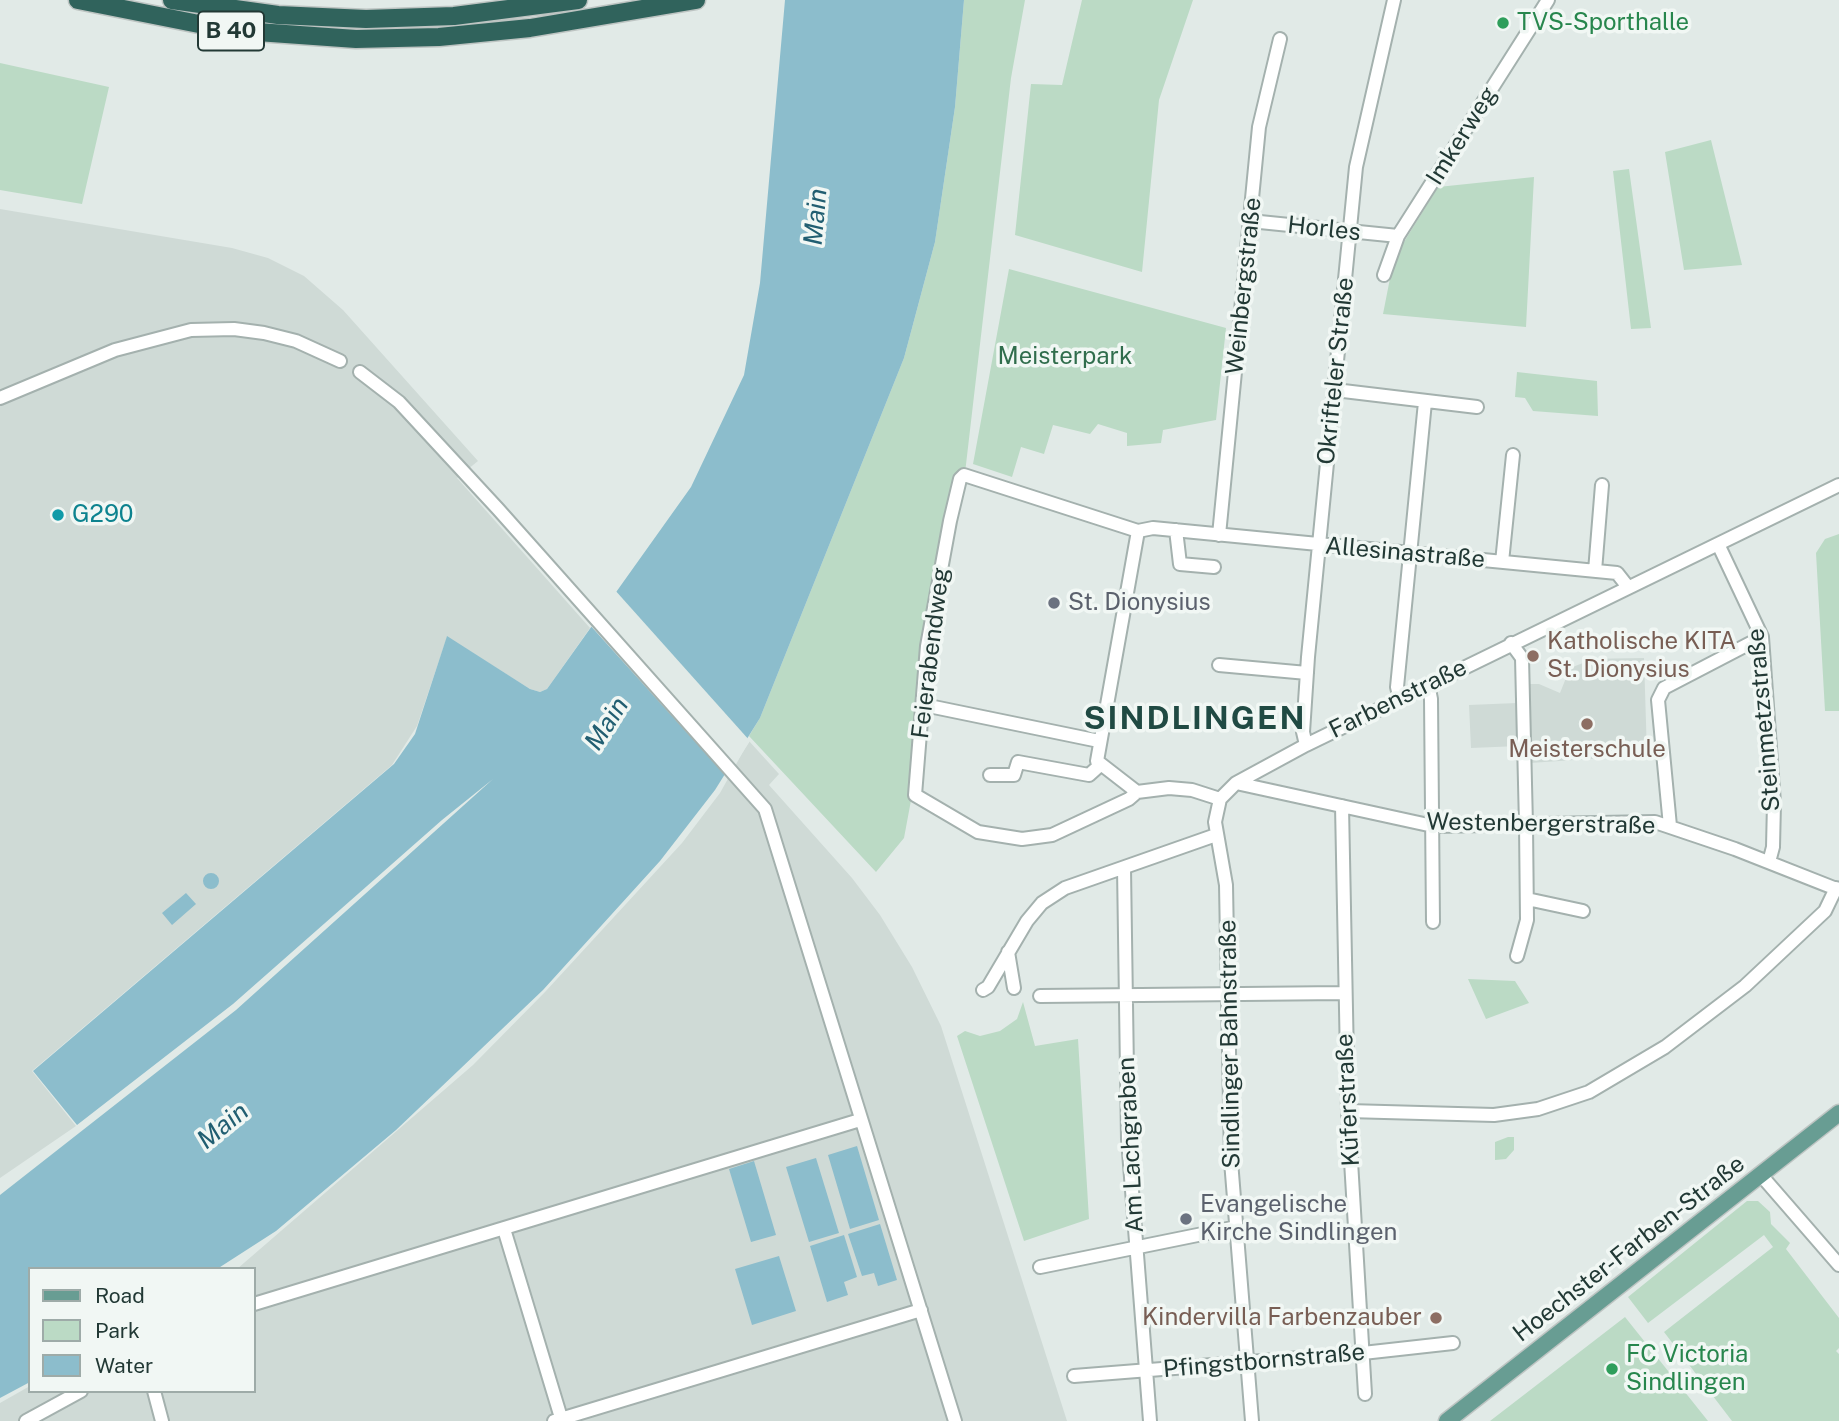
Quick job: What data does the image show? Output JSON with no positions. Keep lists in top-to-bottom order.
{
  "streets": {
    "highway": ["B 40"],
    "main road": ["Hoechster-Farben-Straße"],
    "street": [
      "Imkerweg",
      "Horles",
      "Weinbergstraße",
      "Okrifteler Straße",
      "Allesinastraße",
      "Feierabendweg",
      "Farbenstraße",
      "Steinmetzstraße",
      "Westenbergerstraße",
      "Sindlinger Bahnstraße",
      "Küferstraße",
      "Am Lachgraben",
      "Pfingstbornstraße"
    ]
  },
  "crossings": [
    ["Imkerweg", "Horles"],
    ["Horles", "Weinbergstraße"],
    ["Horles", "Okrifteler Straße"],
    ["Weinbergstraße", "Allesinastraße"],
    ["Okrifteler Straße", "Allesinastraße"],
    ["Okrifteler Straße", "Farbenstraße"],
    ["Allesinastraße", "Feierabendweg"],
    ["Allesinastraße", "Farbenstraße"],
    ["Farbenstraße", "Steinmetzstraße"],
    ["Farbenstraße", "Westenbergerstraße"],
    ["Steinmetzstraße", "Westenbergerstraße"],
    ["Westenbergerstraße", "Küferstraße"],
    ["Sindlinger Bahnstraße", "Pfingstbornstraße"],
    ["Küferstraße", "Pfingstbornstraße"],
    ["Am Lachgraben", "Pfingstbornstraße"]
  ],
  "districts": ["SINDLINGEN"],
  "water": ["Main"],
  "parks": ["Meisterpark"],
  "places": [
    "TVS-Sporthalle",
    "G290",
    "St. Dionysius",
    "Katholische KITA St. Dionysius",
    "Meisterschule",
    "Evangelische Kirche Sindlingen",
    "Kindervilla Farbenzauber",
    "FC Victoria Sindlingen"
  ],
  "legend": ["Road", "Park", "Water"]
}
